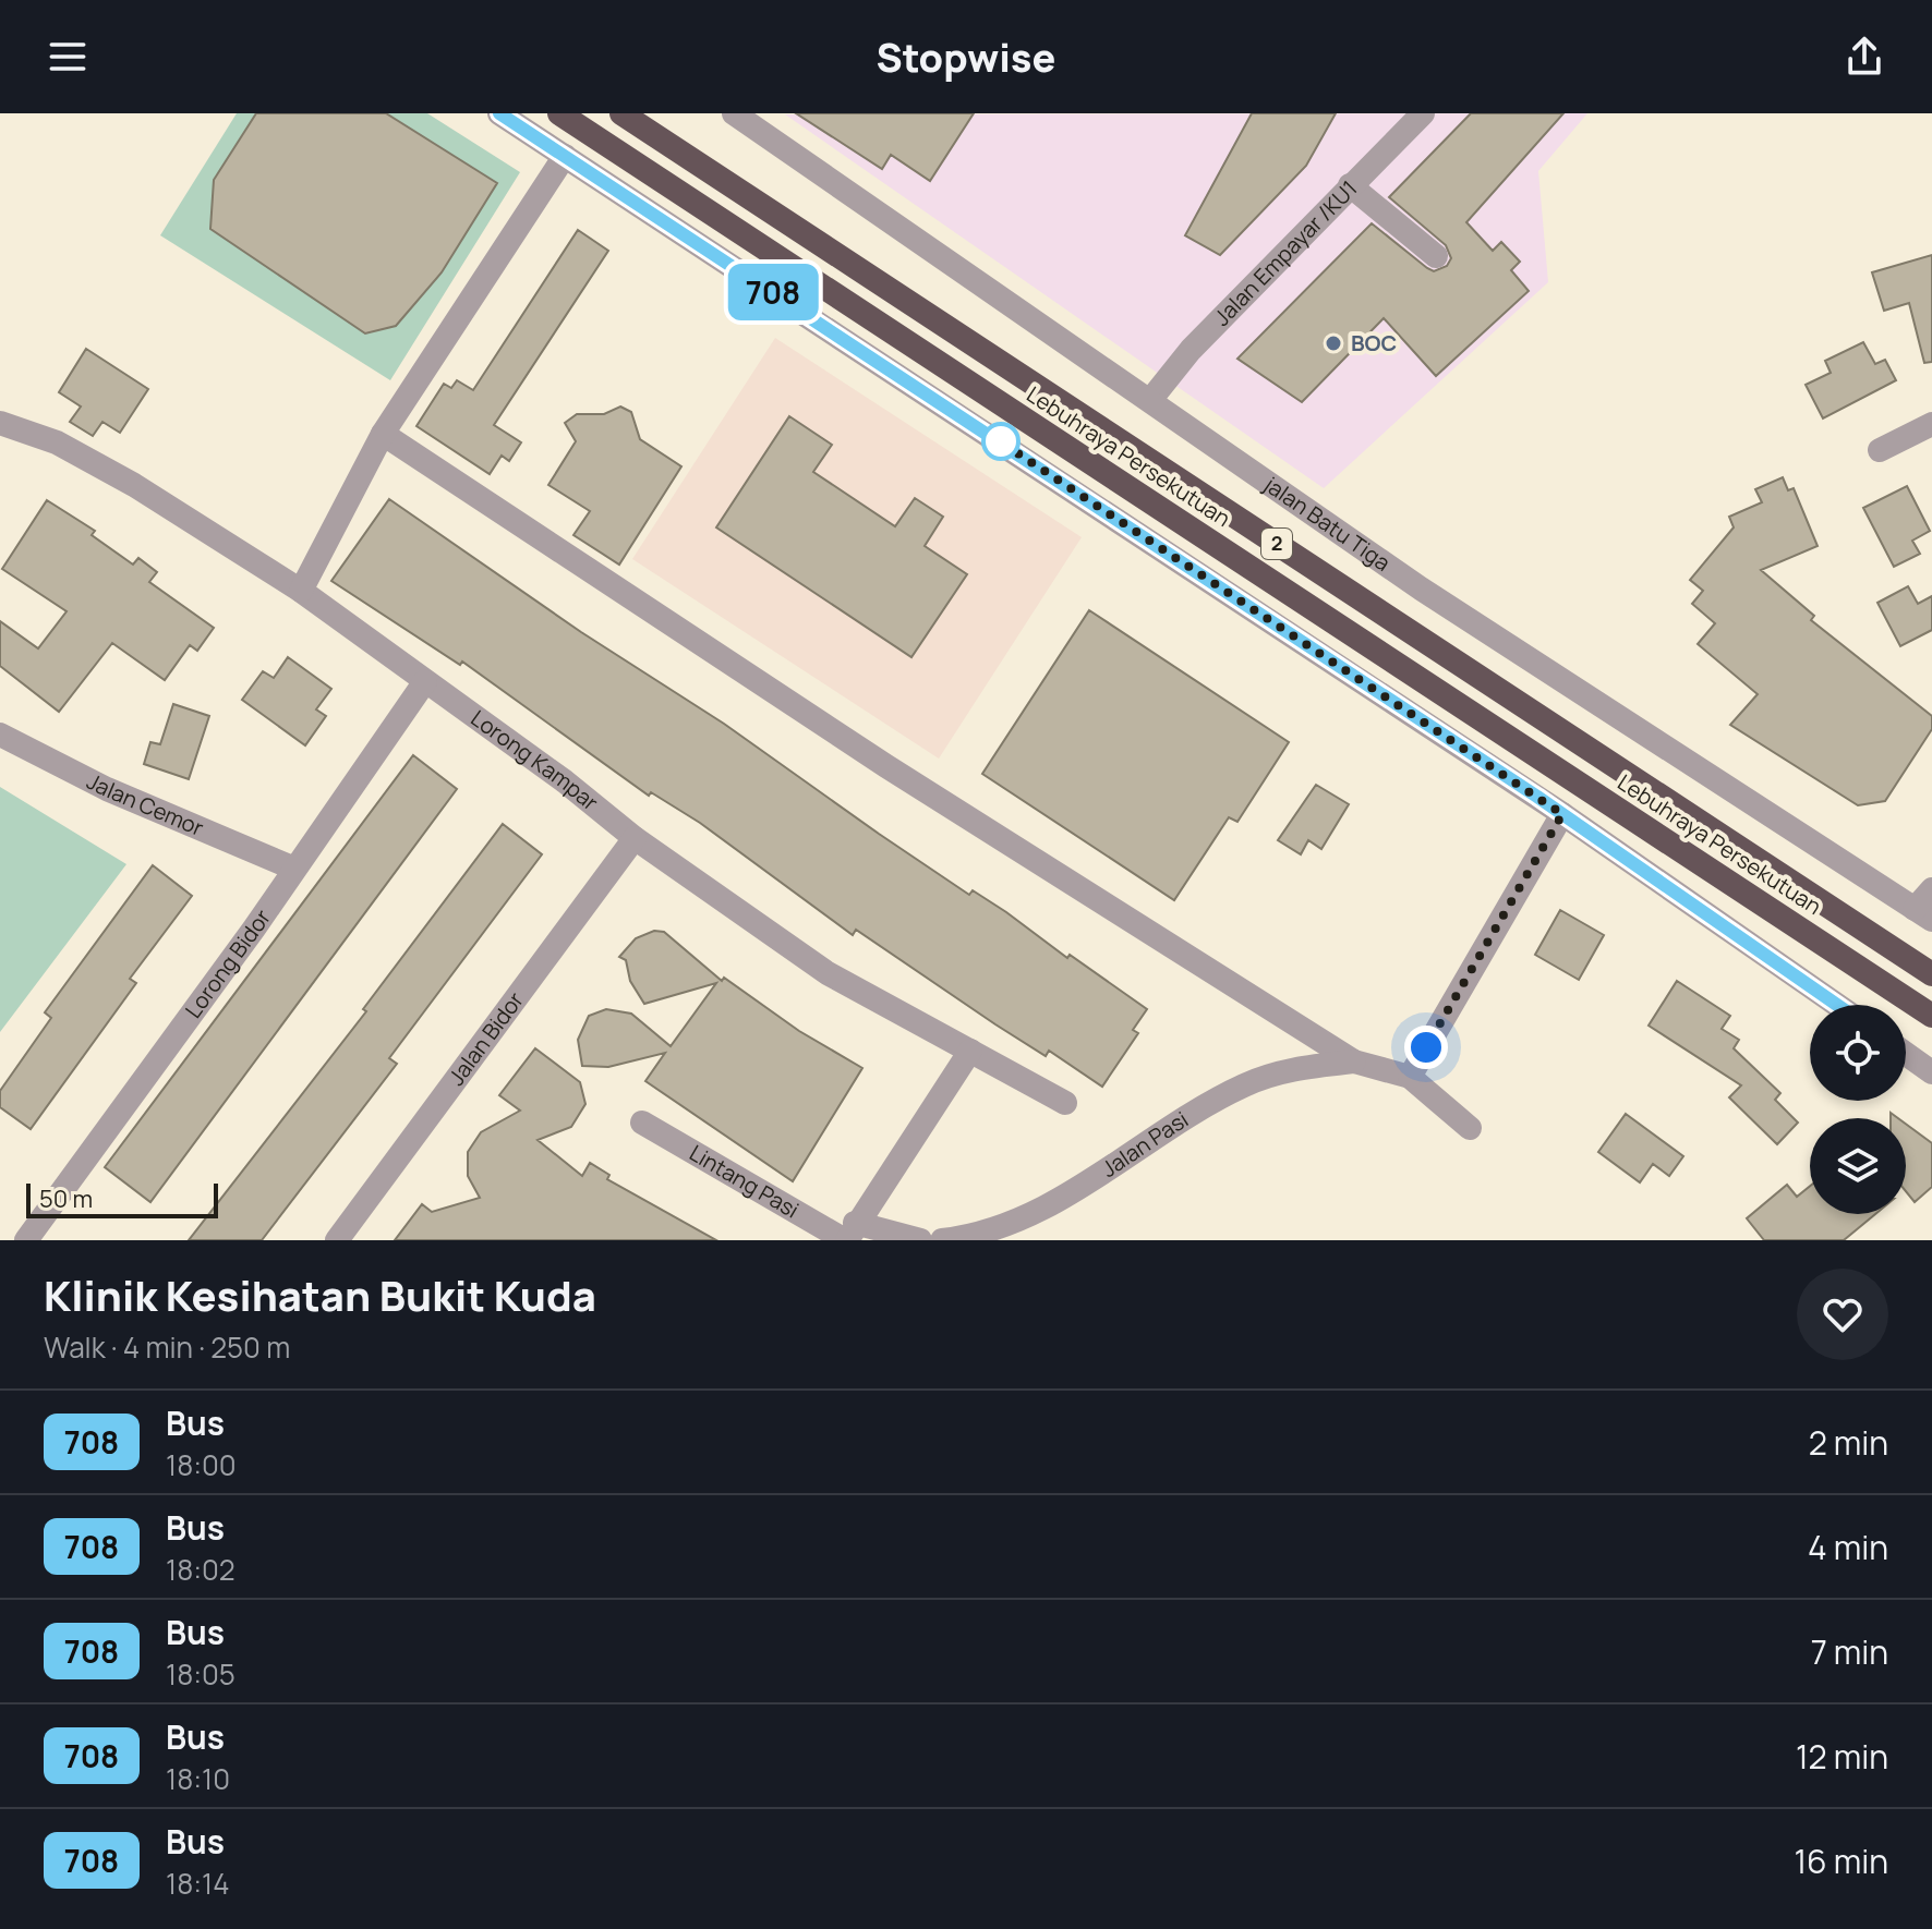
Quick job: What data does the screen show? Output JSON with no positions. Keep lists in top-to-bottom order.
{
  "streets": {
    "highway": ["Lebuhraya Persekutuan", "2"],
    "street": [
      "Jalan Empayar /KU1",
      "jalan Batu Tiga",
      "Lorong Kampar",
      "Jalan Cemor",
      "Lorong Bidor",
      "Jalan Bidor",
      "Jalan Pasi",
      "Lintang Pasi"
    ]
  },
  "crossings": [
    ["Jalan Empayar /KU1", "jalan Batu Tiga"],
    ["Lorong Kampar", "Lorong Bidor"],
    ["Lorong Kampar", "Jalan Bidor"],
    ["Jalan Cemor", "Lorong Bidor"]
  ],
  "places": ["BOC"],
  "lines": ["bus line 708"],
  "scale_bar": "50 m",
  "page": {
    "header": "Stopwise",
    "on_map": "708",
    "scale": "50 m",
    "heading": ["Klinik Kesihatan Bukit Kuda", "Walk · 4 min · 250 m"],
    "list": [
      {
        "mark": "708",
        "name": "Bus",
        "note": "18:00",
        "value": "2 min"
      },
      {
        "mark": "708",
        "name": "Bus",
        "note": "18:02",
        "value": "4 min"
      },
      {
        "mark": "708",
        "name": "Bus",
        "note": "18:05",
        "value": "7 min"
      },
      {
        "mark": "708",
        "name": "Bus",
        "note": "18:10",
        "value": "12 min"
      },
      {
        "mark": "708",
        "name": "Bus",
        "note": "18:14",
        "value": "16 min"
      }
    ]
  }
}
